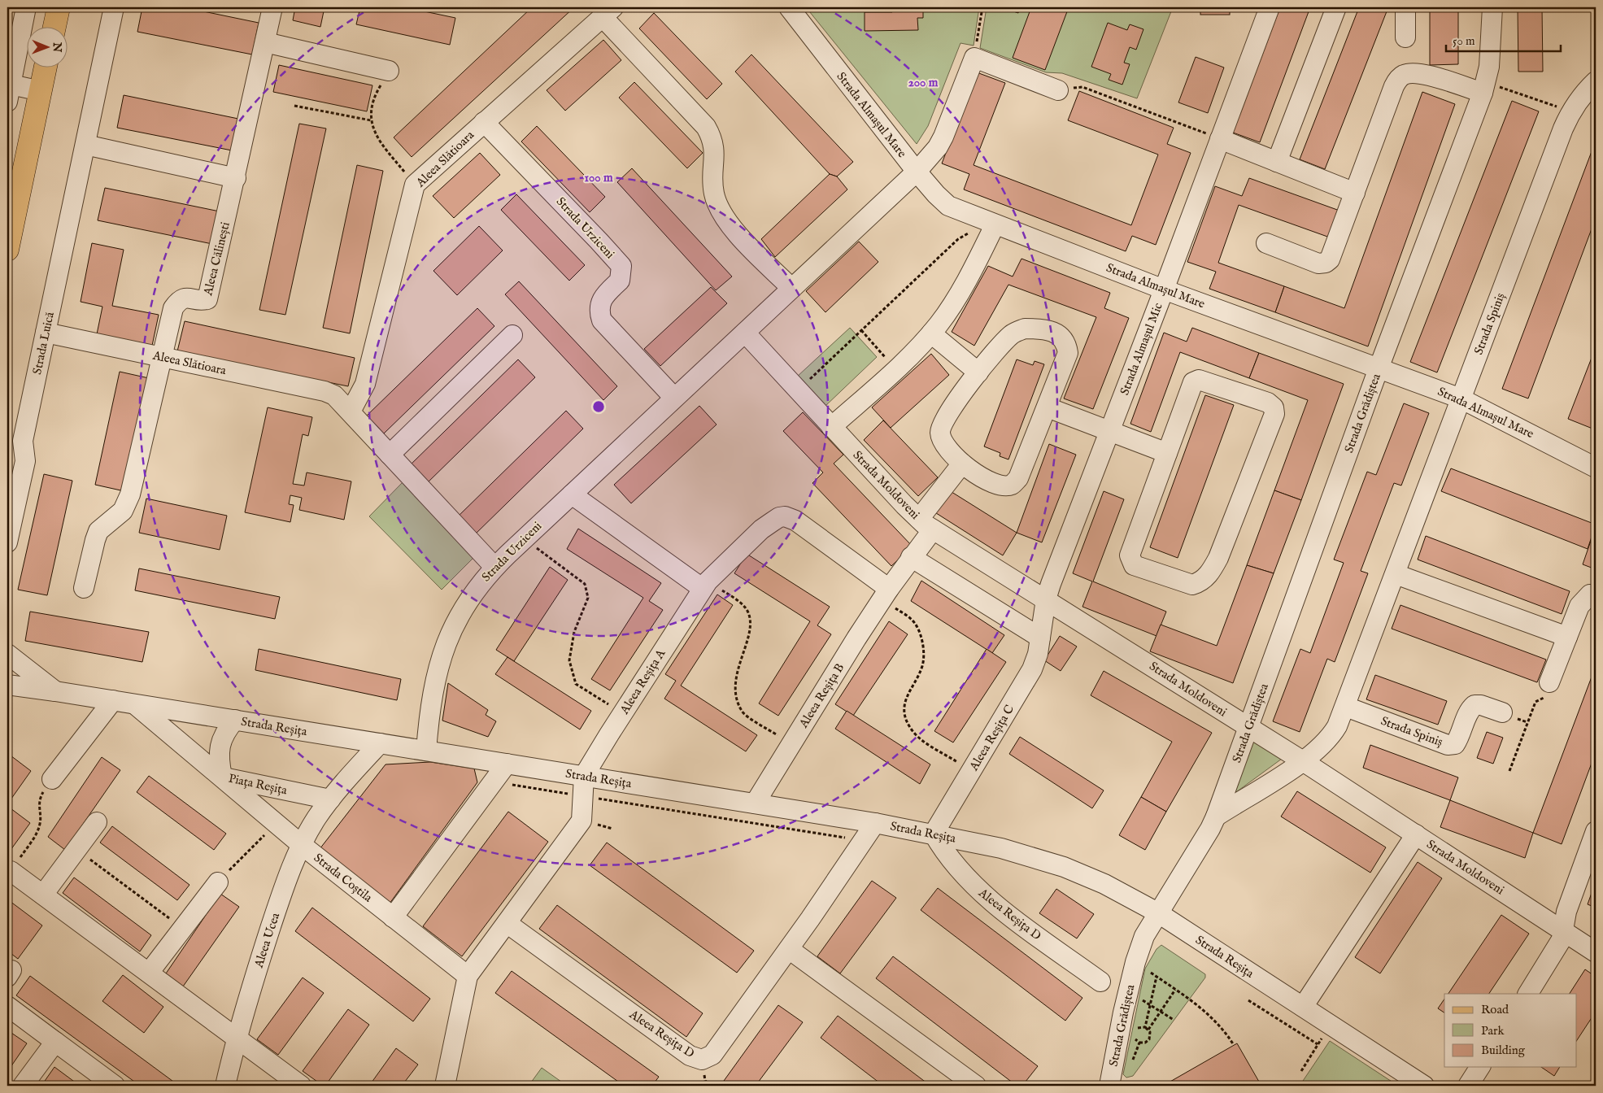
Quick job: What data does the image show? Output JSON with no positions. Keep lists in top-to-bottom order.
{
  "streets": {
    "street": [
      "Strada Almașul Mare",
      "Aleea Slătioara",
      "Strada Urziceni",
      "Aleea Călinești",
      "Strada Spiniș",
      "Strada Luică",
      "Strada Almașul Mic",
      "Strada Grădiștea",
      "Strada Moldoveni",
      "Aleea Reșița A",
      "Aleea Reșița B",
      "Strada Reșița",
      "Aleea Reșița C",
      "Piața Reșița",
      "Strada Coștila",
      "Aleea Reșița D",
      "Aleea Ucea"
    ]
  },
  "crossings": [
    ["Strada Almașul Mare", "Strada Urziceni"],
    ["Strada Almașul Mare", "Strada Spiniș"],
    ["Strada Almașul Mare", "Strada Almașul Mic"],
    ["Strada Almașul Mare", "Strada Grădiștea"],
    ["Aleea Slătioara", "Strada Urziceni"],
    ["Aleea Slătioara", "Aleea Călinești"],
    ["Aleea Slătioara", "Strada Luică"],
    ["Strada Urziceni", "Strada Moldoveni"],
    ["Strada Urziceni", "Strada Reșița"],
    ["Strada Spiniș", "Strada Moldoveni"],
    ["Strada Almașul Mic", "Strada Moldoveni"],
    ["Strada Almașul Mic", "Aleea Reșița C"],
    ["Strada Grădiștea", "Strada Moldoveni"],
    ["Strada Grădiștea", "Strada Reșița"],
    ["Strada Moldoveni", "Aleea Reșița B"],
    ["Strada Moldoveni", "Aleea Reșița C"],
    ["Aleea Reșița A", "Strada Reșița"],
    ["Aleea Reșița B", "Strada Reșița"],
    ["Strada Reșița", "Aleea Reșița C"],
    ["Strada Reșița", "Piața Reșița"],
    ["Strada Reșița", "Strada Coștila"],
    ["Strada Reșița", "Aleea Reșița D"],
    ["Aleea Reșița C", "Aleea Reșița D"],
    ["Piața Reșița", "Strada Coștila"],
    ["Strada Coștila", "Aleea Ucea"]
  ],
  "legend": ["Road", "Park", "Building"],
  "scale_bar": "50 m",
  "north": "right",
  "rings": ["200 m", "100 m"]
}
